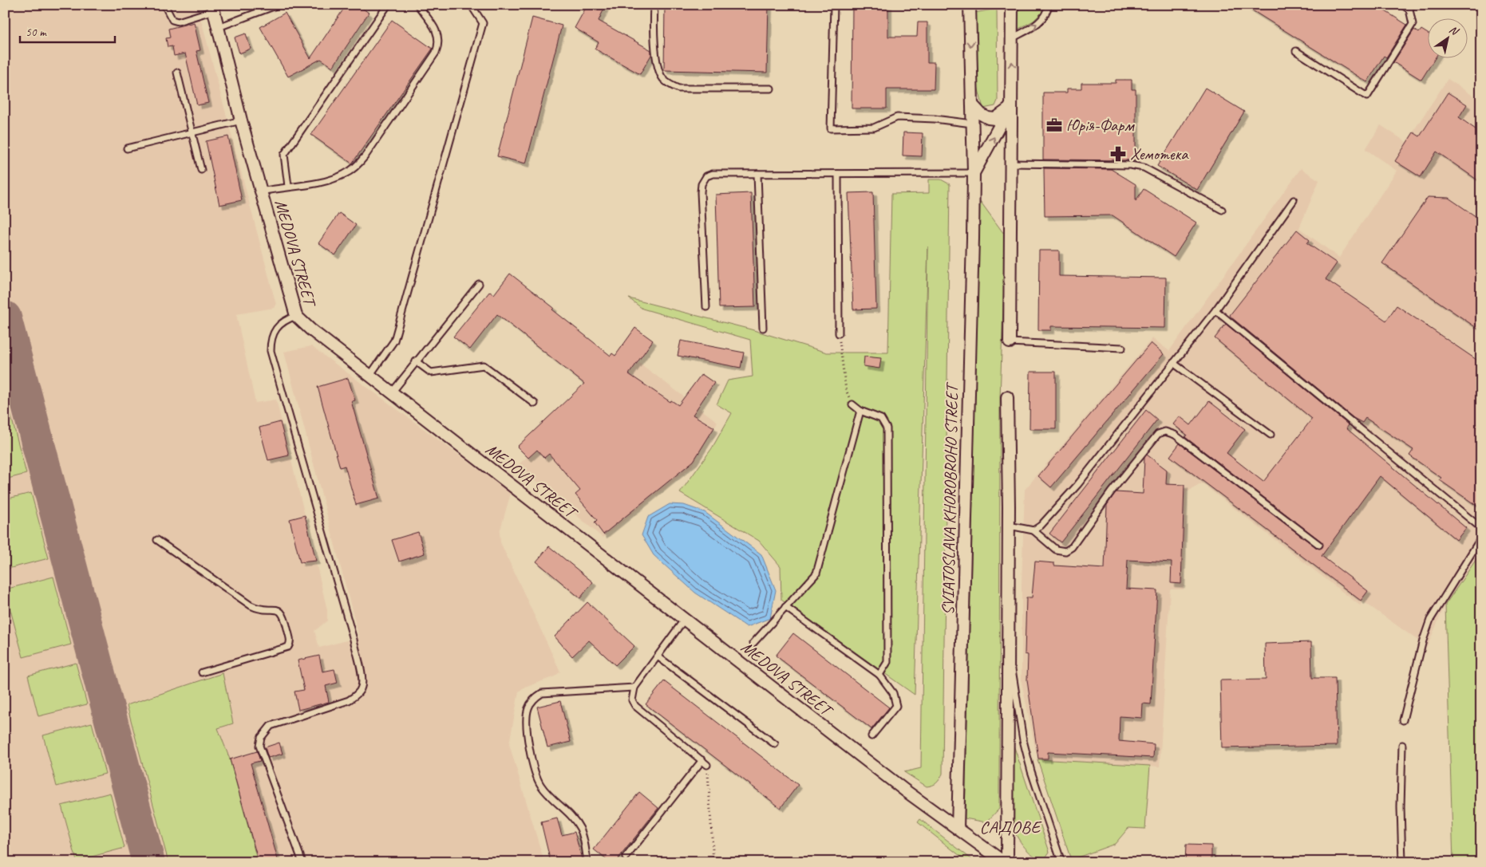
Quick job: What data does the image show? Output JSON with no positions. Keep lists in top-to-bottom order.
{
  "streets": {
    "street": ["MEDOVA STREET", "SVIATOSLAVA KHOROBROHO STREET"]
  },
  "crossings": [
    ["MEDOVA STREET", "SVIATOSLAVA KHOROBROHO STREET"]
  ],
  "districts": ["САДОВЕ"],
  "places": {
    "office": ["Юрія-Фарм"],
    "pharmacy": ["Хемотека"]
  },
  "scale_bar": "50 m",
  "north": "top right"
}
